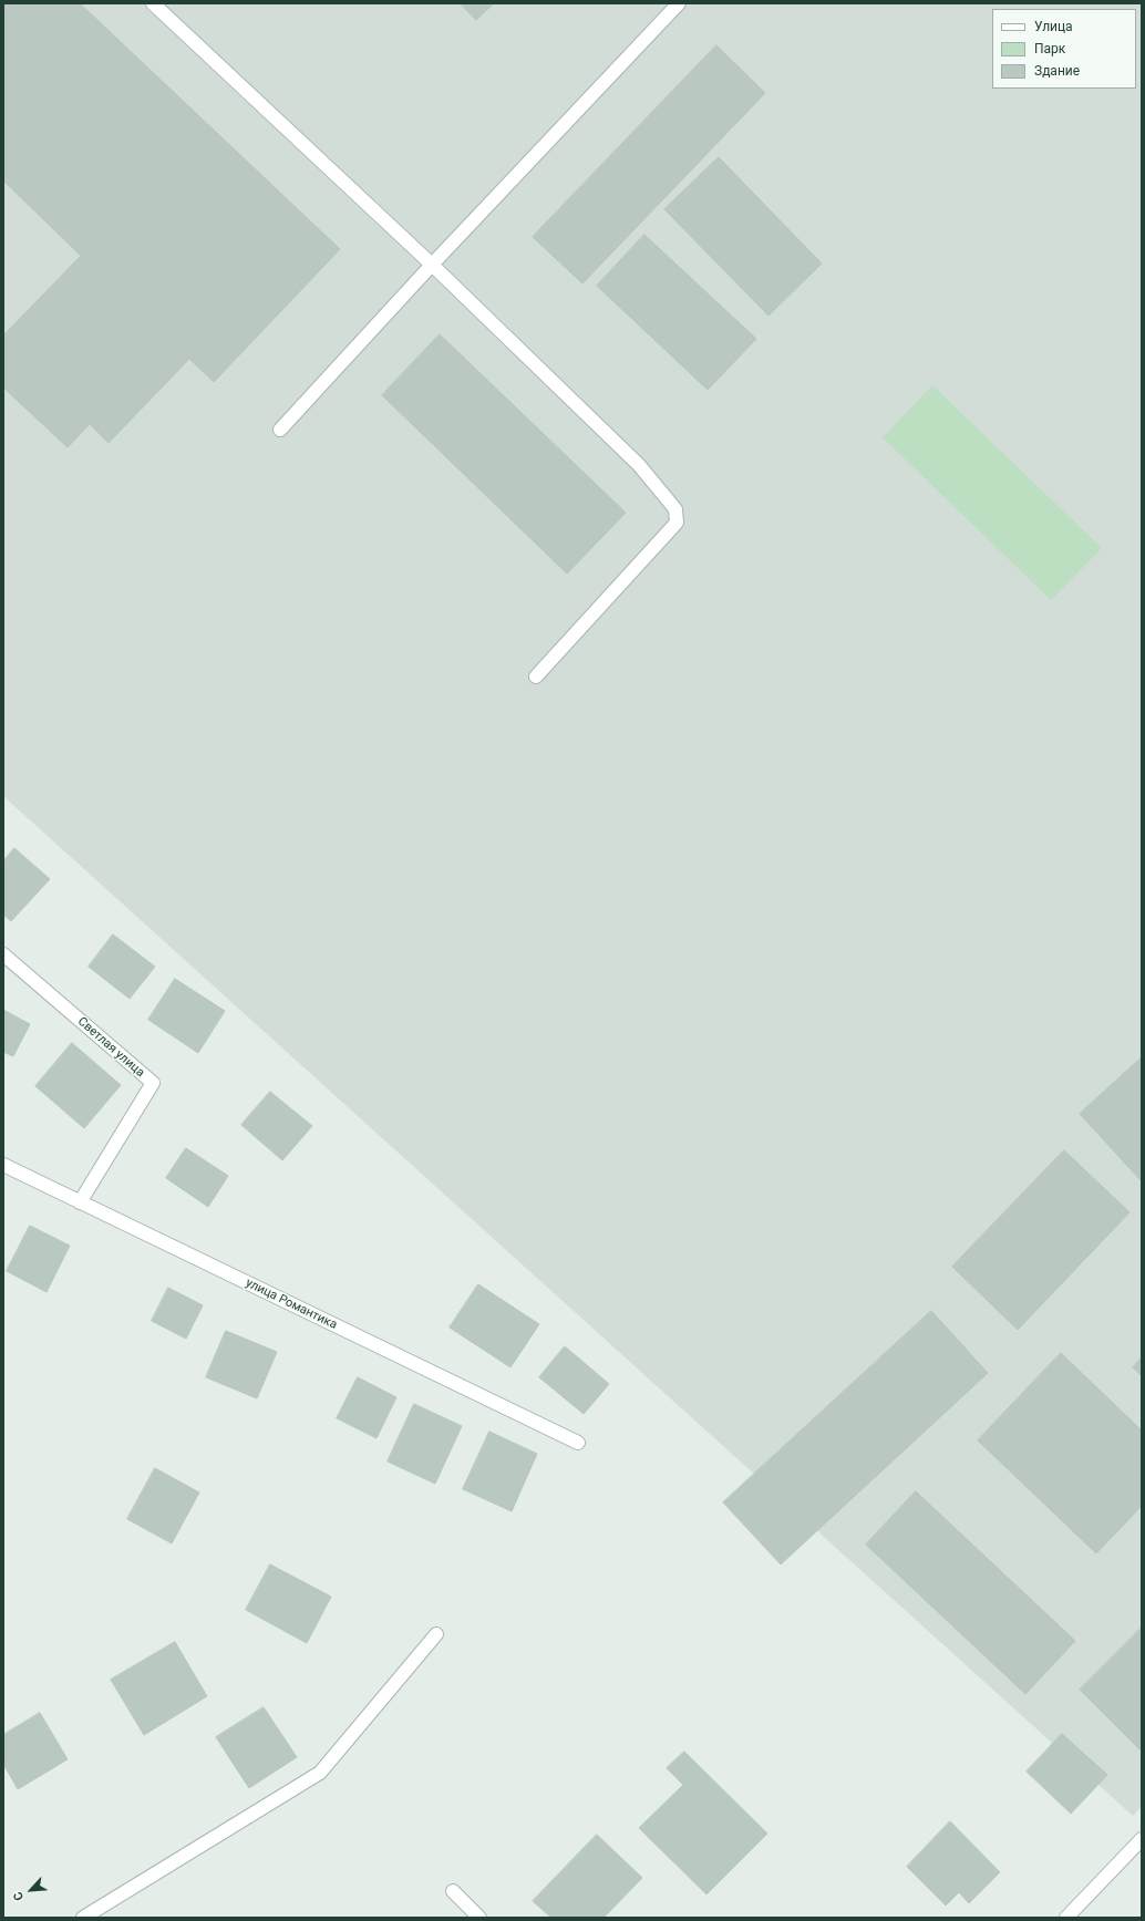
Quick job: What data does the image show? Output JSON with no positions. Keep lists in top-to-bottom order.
{
  "streets": {
    "street": ["Светлая улица", "улица Романтика"]
  },
  "crossings": [
    ["Светлая улица", "улица Романтика"]
  ],
  "legend": ["Улица", "Парк", "Здание"],
  "north": "bottom left"
}
